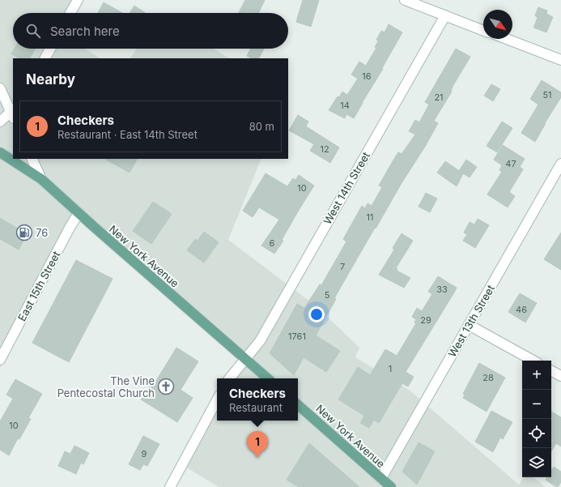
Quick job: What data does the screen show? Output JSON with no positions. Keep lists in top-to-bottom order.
{
  "streets": {
    "main road": ["New York Avenue"],
    "street": ["West 14th Street", "East 15th Street", "West 13th Street"]
  },
  "crossings": [
    ["West 14th Street", "New York Avenue"],
    ["New York Avenue", "East 15th Street"],
    ["New York Avenue", "West 13th Street"]
  ],
  "places": {
    "fuel station": ["76"],
    "church": ["The Vine Pentecostal Church"]
  },
  "house_numbers": [
    "16",
    "51",
    "21",
    "14",
    "12",
    "47",
    "10",
    "11",
    "6",
    "7",
    "33",
    "5",
    "46",
    "29",
    "1761",
    "1",
    "28",
    "10",
    "9"
  ],
  "north": "bottom right",
  "page": {
    "search": "Search here",
    "heading": "Nearby",
    "list": [
      {
        "mark": "1",
        "name": "Checkers",
        "note": "Restaurant · East 14th Street",
        "value": "80 m"
      }
    ],
    "map_buttons": ["+", "−"],
    "popup": ["Checkers", "Restaurant"],
    "pins": "1"
  }
}
